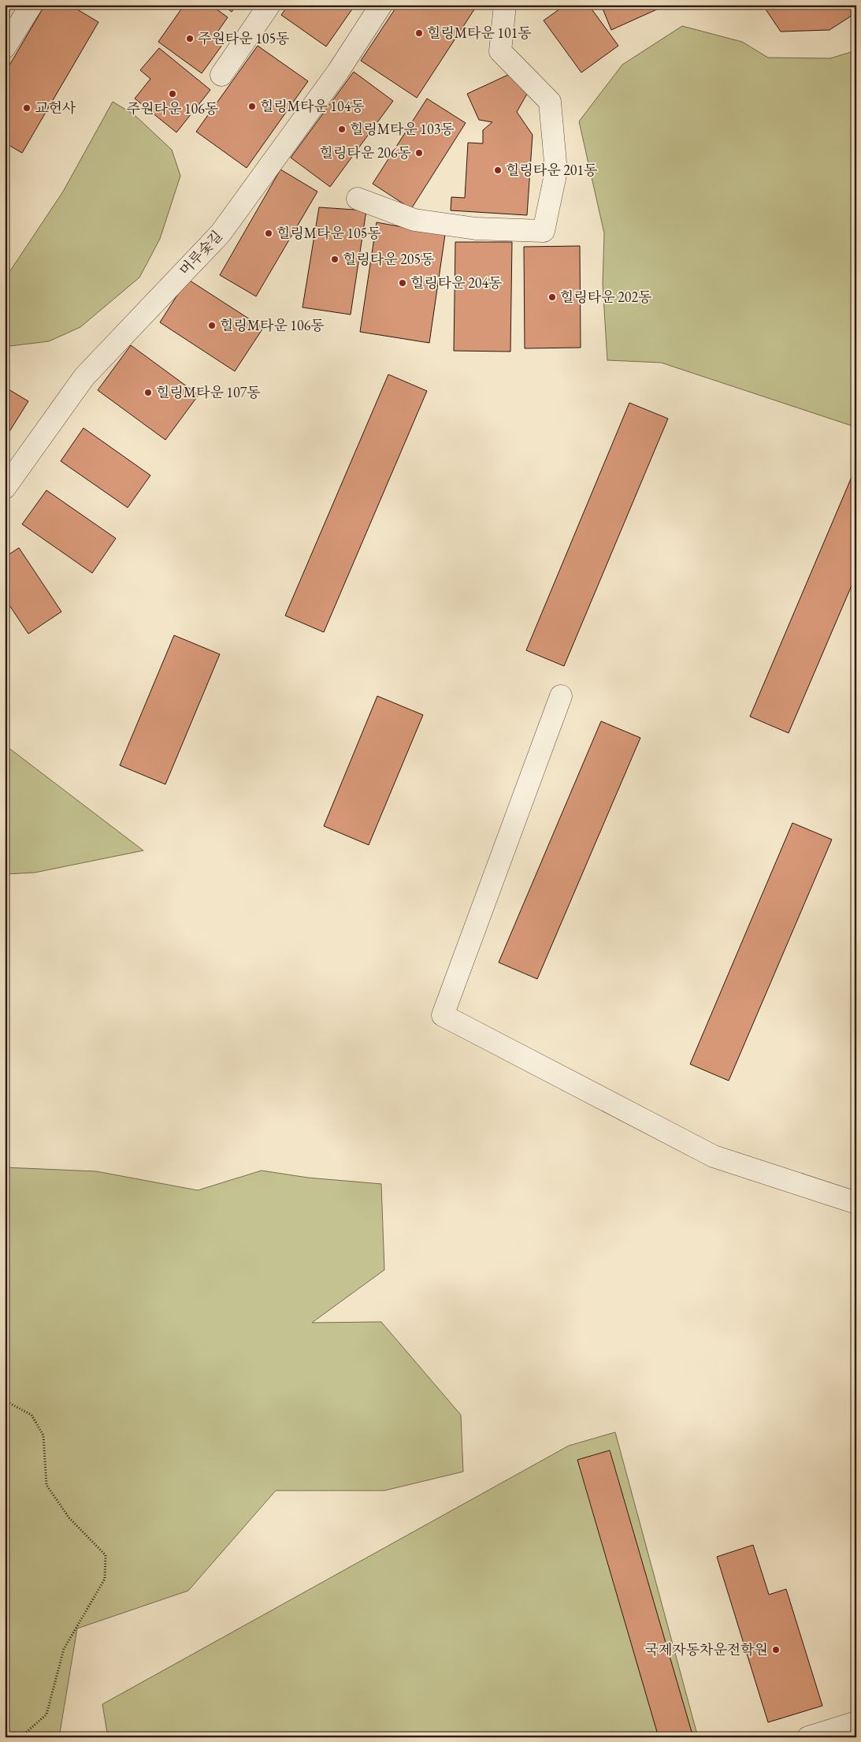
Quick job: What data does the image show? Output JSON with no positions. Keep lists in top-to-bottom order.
{
  "streets": {
    "street": ["머루숯길"]
  },
  "places": [
    "힐링M타운 101동",
    "주원타운 105동",
    "주원타운 106동",
    "힐링M타운 104동",
    "교헌사",
    "힐링M타운 103동",
    "힐링타운 206동",
    "힐링타운 201동",
    "힐링M타운 105동",
    "힐링타운 205동",
    "힐링타운 204동",
    "힐링타운 202동",
    "힐링M타운 106동",
    "힐링M타운 107동",
    "국제자동차운전학원"
  ]
}
